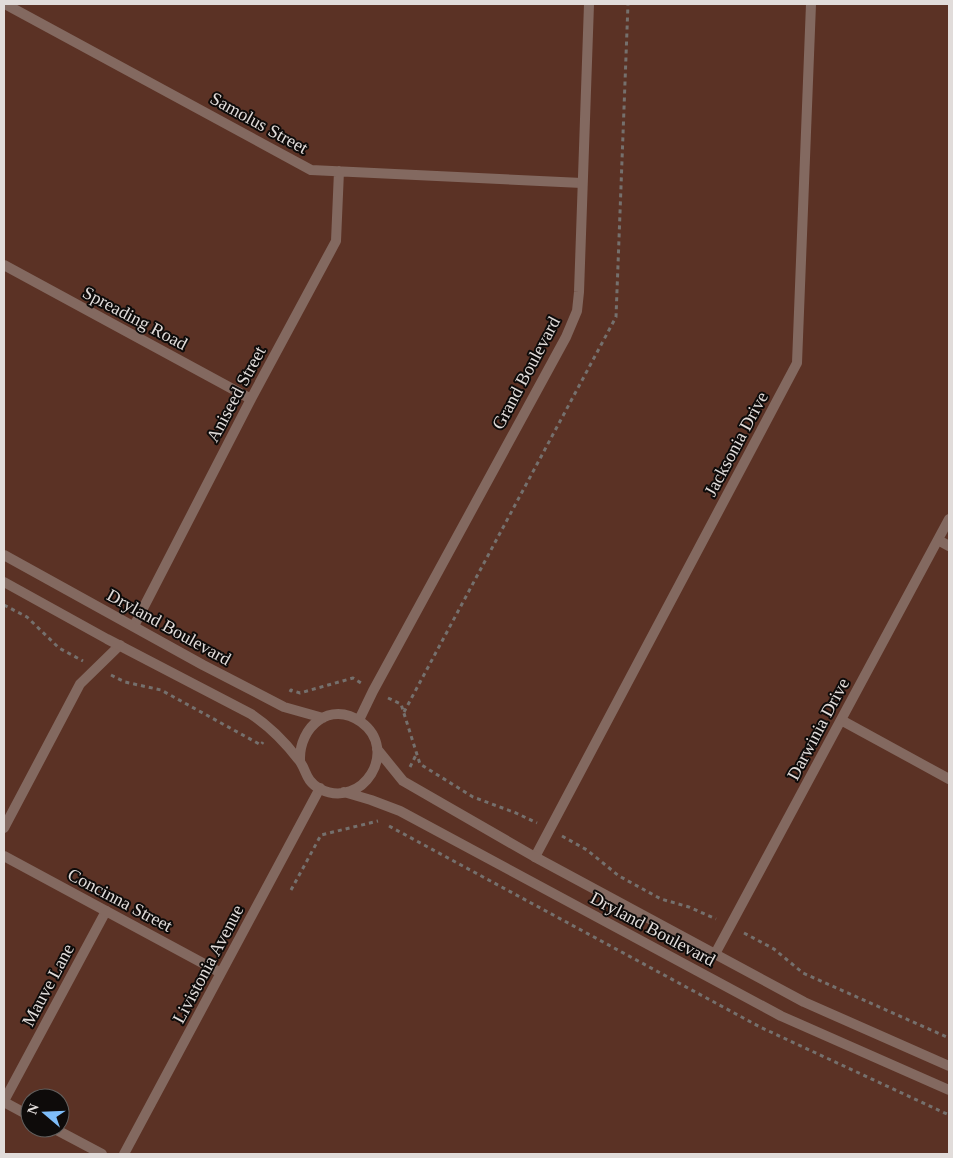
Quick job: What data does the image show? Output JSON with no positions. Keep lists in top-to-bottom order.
{
  "streets": {
    "street": [
      "Samolus Street",
      "Spreading Road",
      "Grand Boulevard",
      "Aniseed Street",
      "Jacksonia Drive",
      "Dryland Boulevard",
      "Darwinia Drive",
      "Concinna Street",
      "Livistonia Avenue",
      "Mauve Lane"
    ]
  },
  "crossings": [
    ["Samolus Street", "Grand Boulevard"],
    ["Samolus Street", "Aniseed Street"],
    ["Spreading Road", "Aniseed Street"],
    ["Grand Boulevard", "Dryland Boulevard"],
    ["Grand Boulevard", "Livistonia Avenue"],
    ["Aniseed Street", "Dryland Boulevard"],
    ["Jacksonia Drive", "Dryland Boulevard"],
    ["Dryland Boulevard", "Darwinia Drive"],
    ["Dryland Boulevard", "Livistonia Avenue"],
    ["Concinna Street", "Livistonia Avenue"],
    ["Concinna Street", "Mauve Lane"]
  ],
  "north": "left"
}
